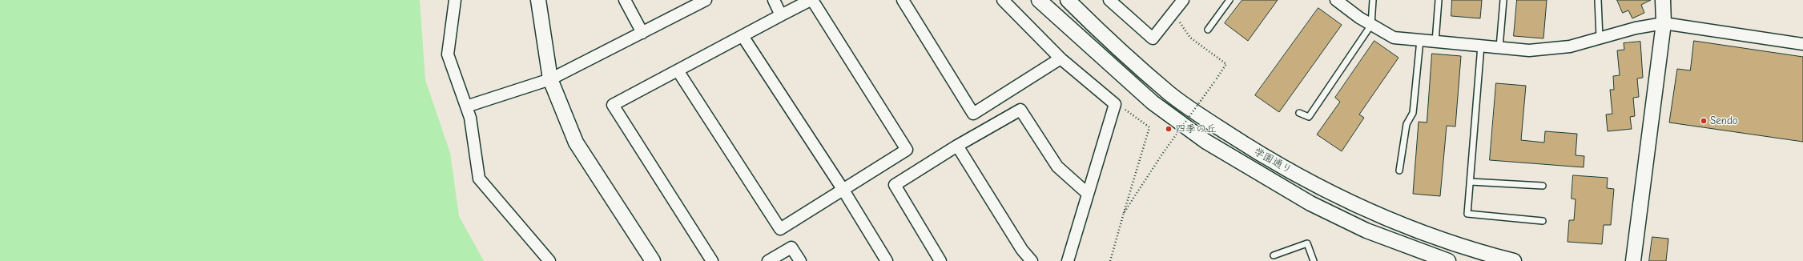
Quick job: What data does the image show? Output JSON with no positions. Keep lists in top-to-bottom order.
{
  "streets": {
    "street": ["学園通り"]
  },
  "places": ["Sendo", "四季の丘"]
}
